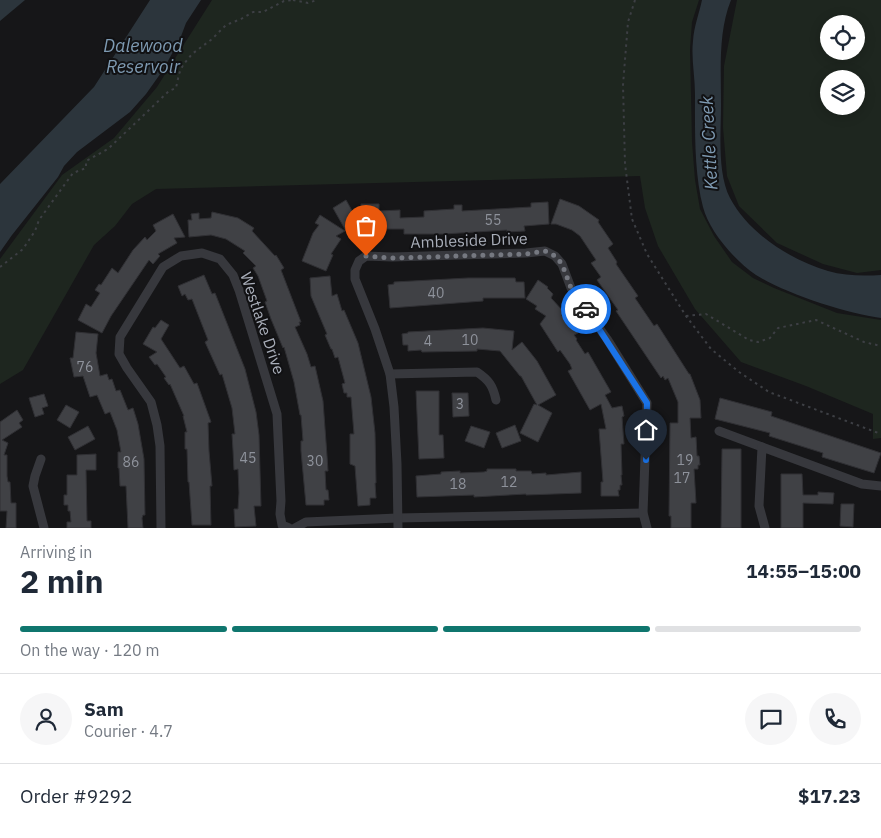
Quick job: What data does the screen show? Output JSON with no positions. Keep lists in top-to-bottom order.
{
  "streets": {
    "street": ["Ambleside Drive", "Westlake Drive"]
  },
  "water": ["Dalewood Reservoir", "Kettle Creek"],
  "house_numbers": [
    "55",
    "40",
    "10",
    "4",
    "76",
    "3",
    "45",
    "19",
    "30",
    "86",
    "17",
    "12",
    "18"
  ],
  "page": {
    "heading": ["2 min", "Arriving in", "14:55–15:00"],
    "panel": [
      "Sam",
      "Courier · 4.7",
      "Order #9292",
      "$17.23"
    ],
    "bar": "On the way · 120 m"
  }
}
